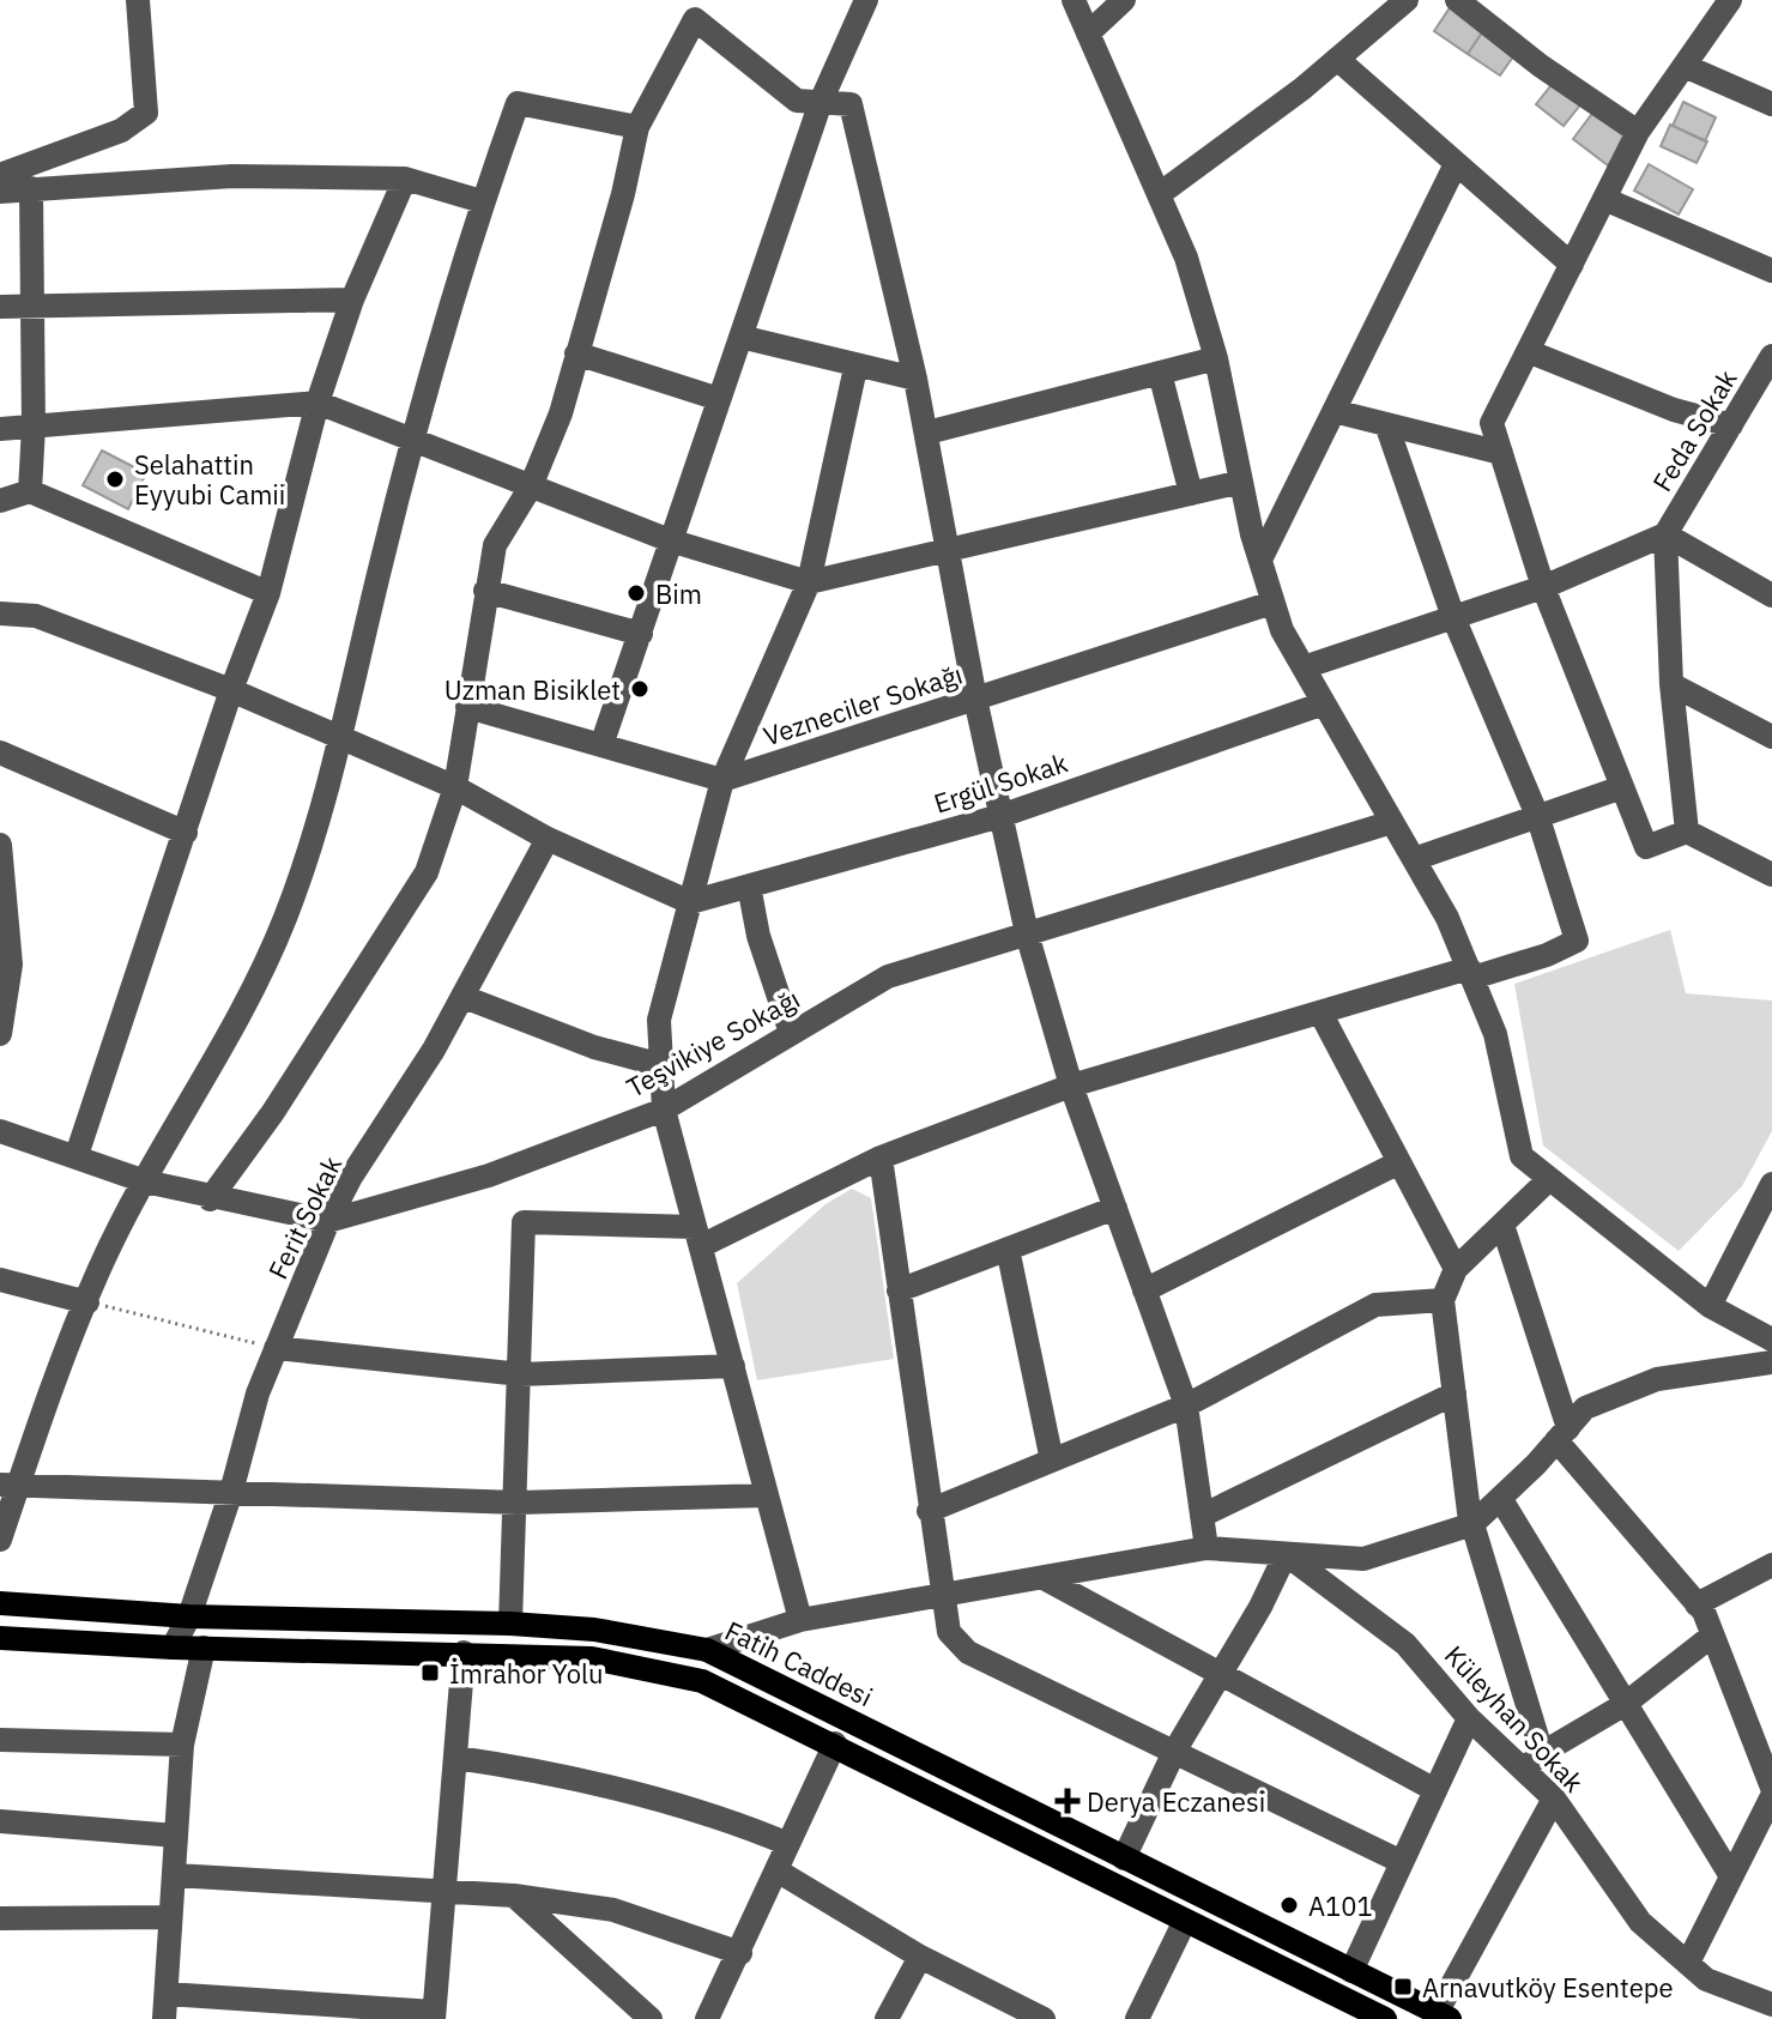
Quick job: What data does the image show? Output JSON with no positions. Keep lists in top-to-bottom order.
{
  "streets": {
    "main road": ["Fatih Caddesi"],
    "street": [
      "Feda Sokak",
      "Vezneciler Sokağı",
      "Ergül Sokak",
      "Teşvikiye Sokağı",
      "Ferit Sokak",
      "Küleyhan Sokak"
    ]
  },
  "crossings": [
    ["Teşvikiye Sokağı", "Ferit Sokak"],
    ["Ferit Sokak", "Fatih Caddesi"]
  ],
  "places": {
    "other": [
      "Selahattin Eyyubi Camii",
      "Bim",
      "Uzman Bisiklet",
      "A101"
    ],
    "transit": ["İmrahor Yolu", "Arnavutköy Esentepe"],
    "health": ["Derya Eczanesi"]
  }
}
